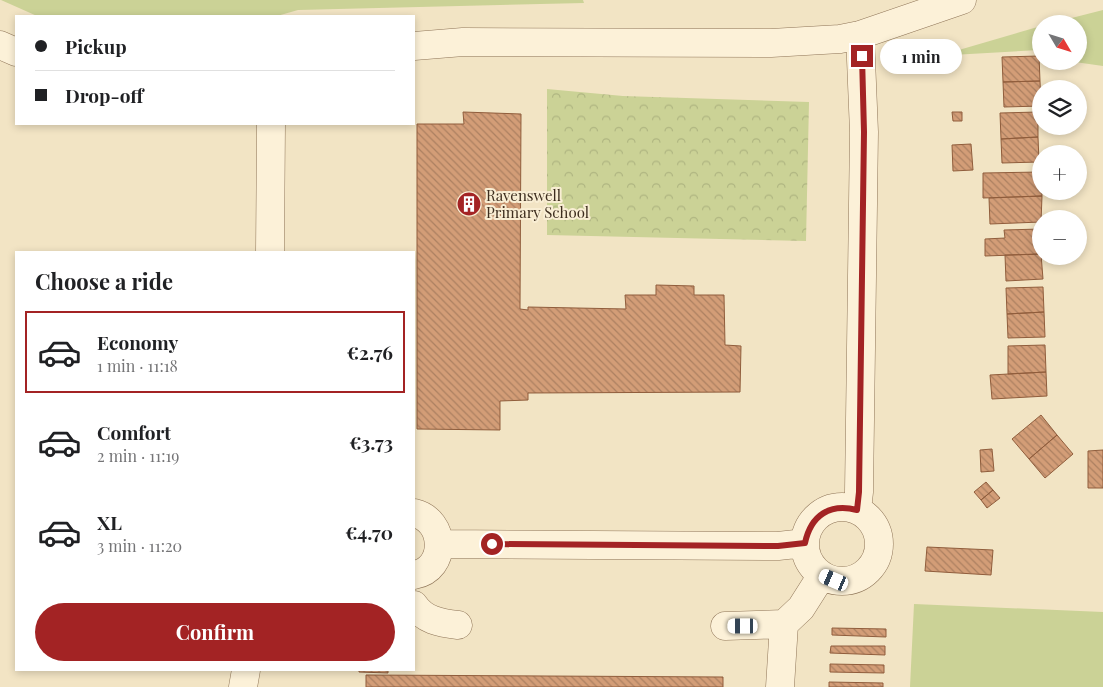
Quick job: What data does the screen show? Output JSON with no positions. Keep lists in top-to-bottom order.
{
  "places": {
    "building": ["Ravenswell Primary School"]
  },
  "north": "bottom right",
  "page": {
    "map_buttons": ["+", "−"],
    "banner": ["Pickup", "Drop-off"],
    "bubble": "1 min",
    "heading": "Choose a ride",
    "list": [
      {
        "name": "Economy",
        "note": "1 min · 11:18",
        "value": "€2.76"
      },
      {
        "name": "Comfort",
        "note": "2 min · 11:19",
        "value": "€3.73"
      },
      {
        "name": "XL",
        "note": "3 min · 11:20",
        "value": "€4.70"
      }
    ],
    "buttons": "Confirm"
  }
}
